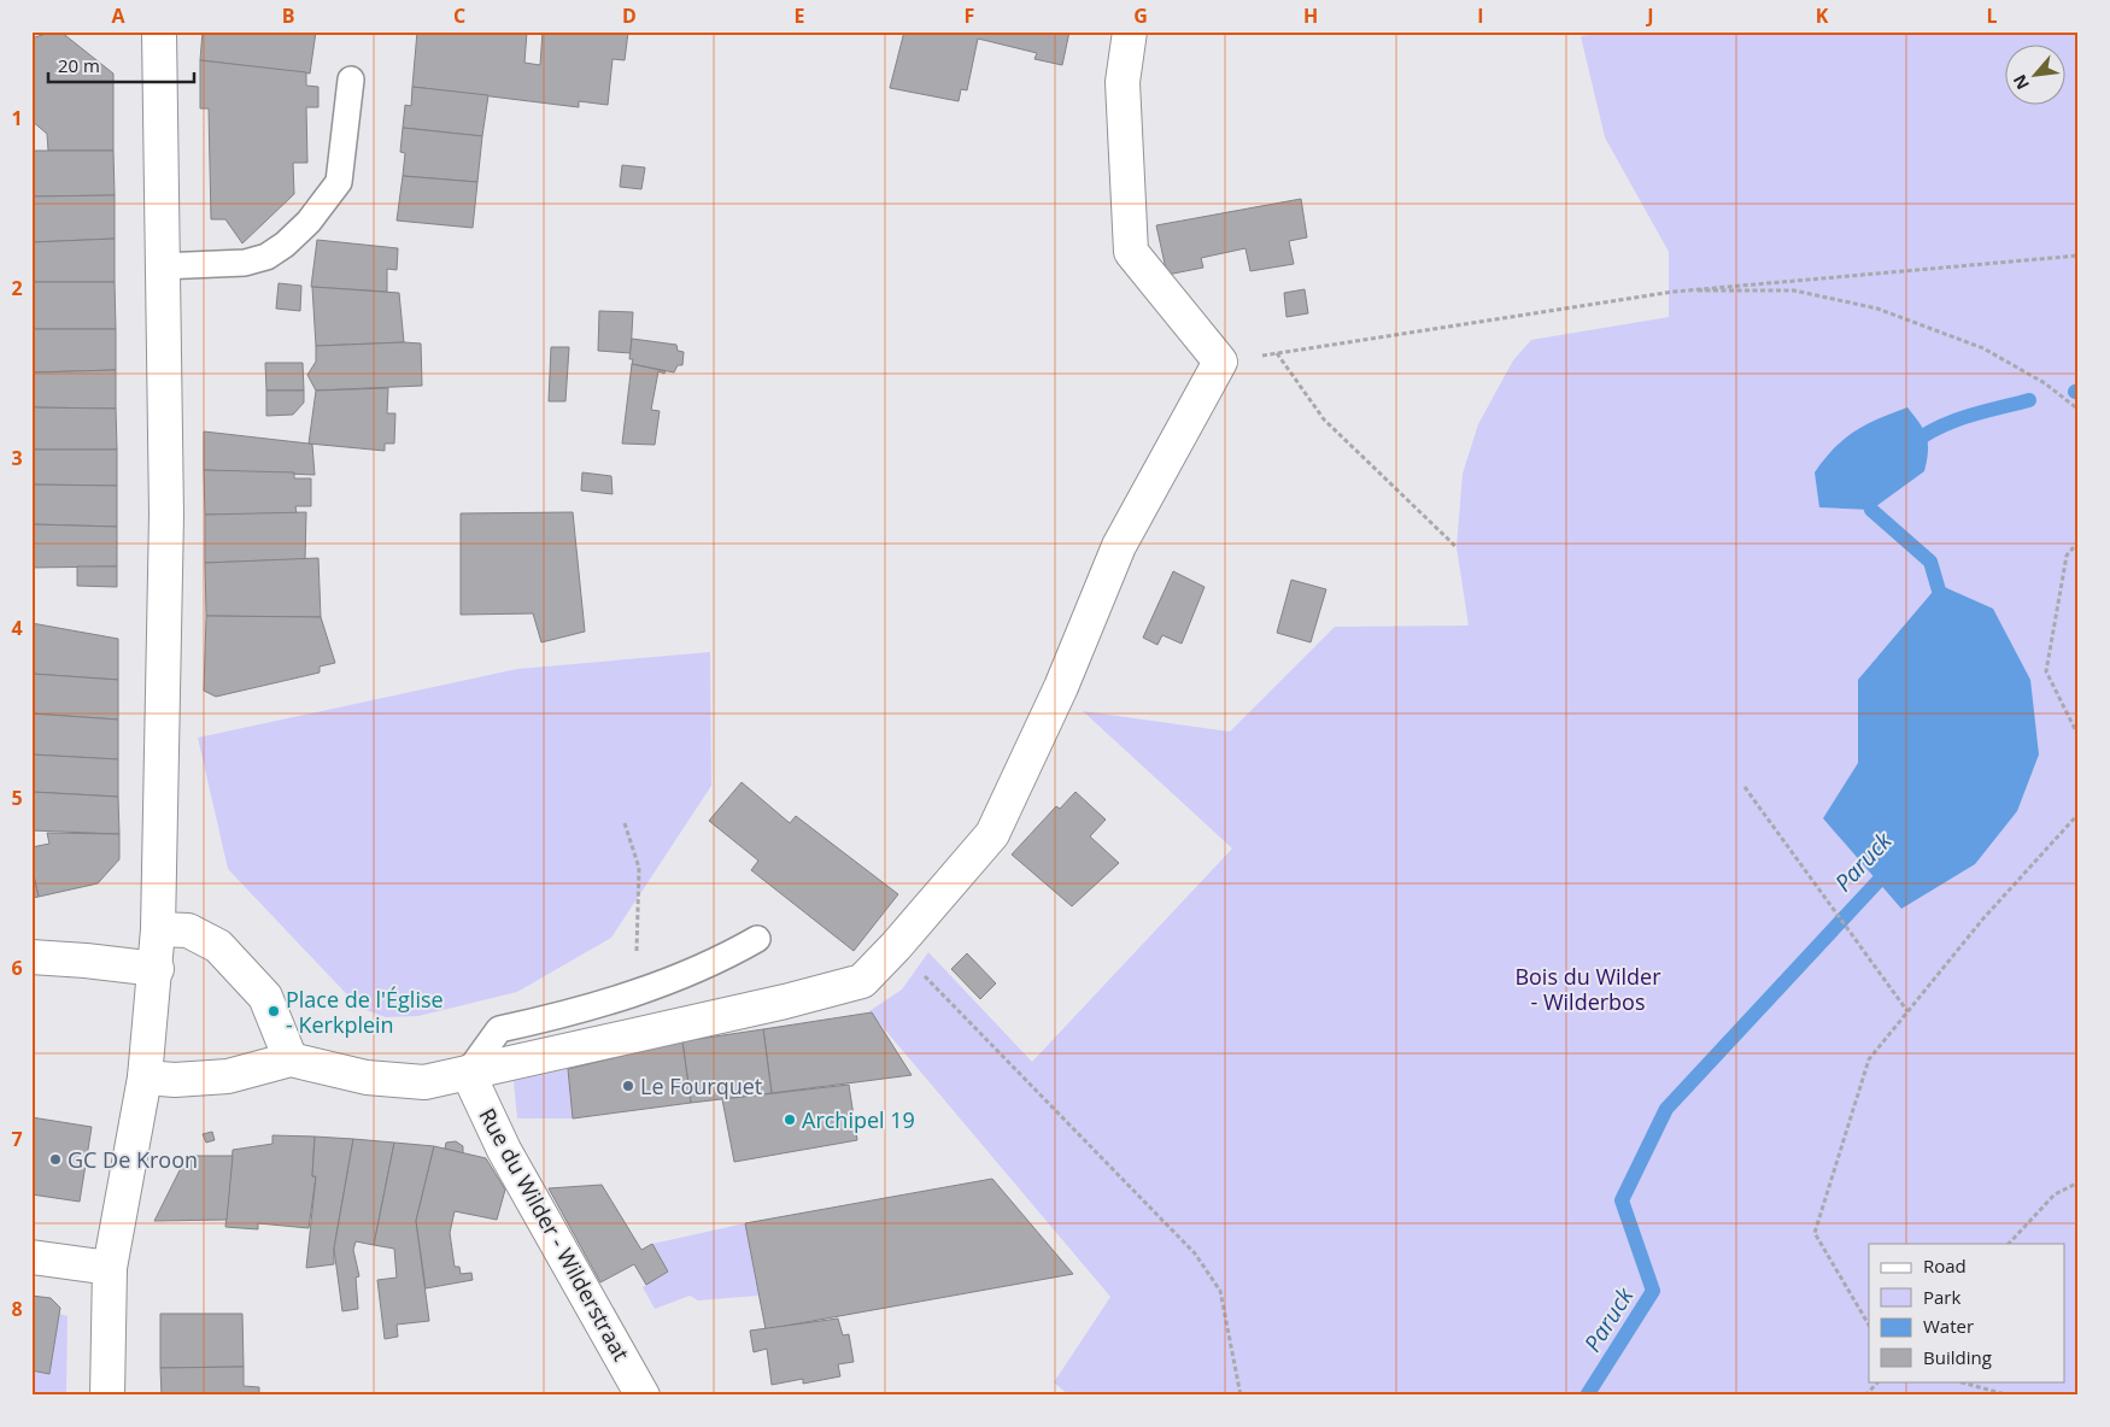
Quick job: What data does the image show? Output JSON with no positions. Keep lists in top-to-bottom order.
{
  "streets": {
    "street": ["Rue du Wilder - Wilderstraat"]
  },
  "water": ["Paruck"],
  "parks": ["Bois du Wilder - Wilderbos"],
  "places": [
    "Place de l'Église - Kerkplein",
    "Le Fourquet",
    "Archipel 19",
    "GC De Kroon"
  ],
  "legend": [
    "Road",
    "Park",
    "Water",
    "Building"
  ],
  "scale_bar": "20 m",
  "north": "bottom left",
  "grid": {
    "columns": [
      "A",
      "B",
      "C",
      "D",
      "E",
      "F",
      "G",
      "H",
      "I",
      "J",
      "K",
      "L"
    ],
    "rows": [
      "1",
      "2",
      "3",
      "4",
      "5",
      "6",
      "7",
      "8"
    ]
  }
}
